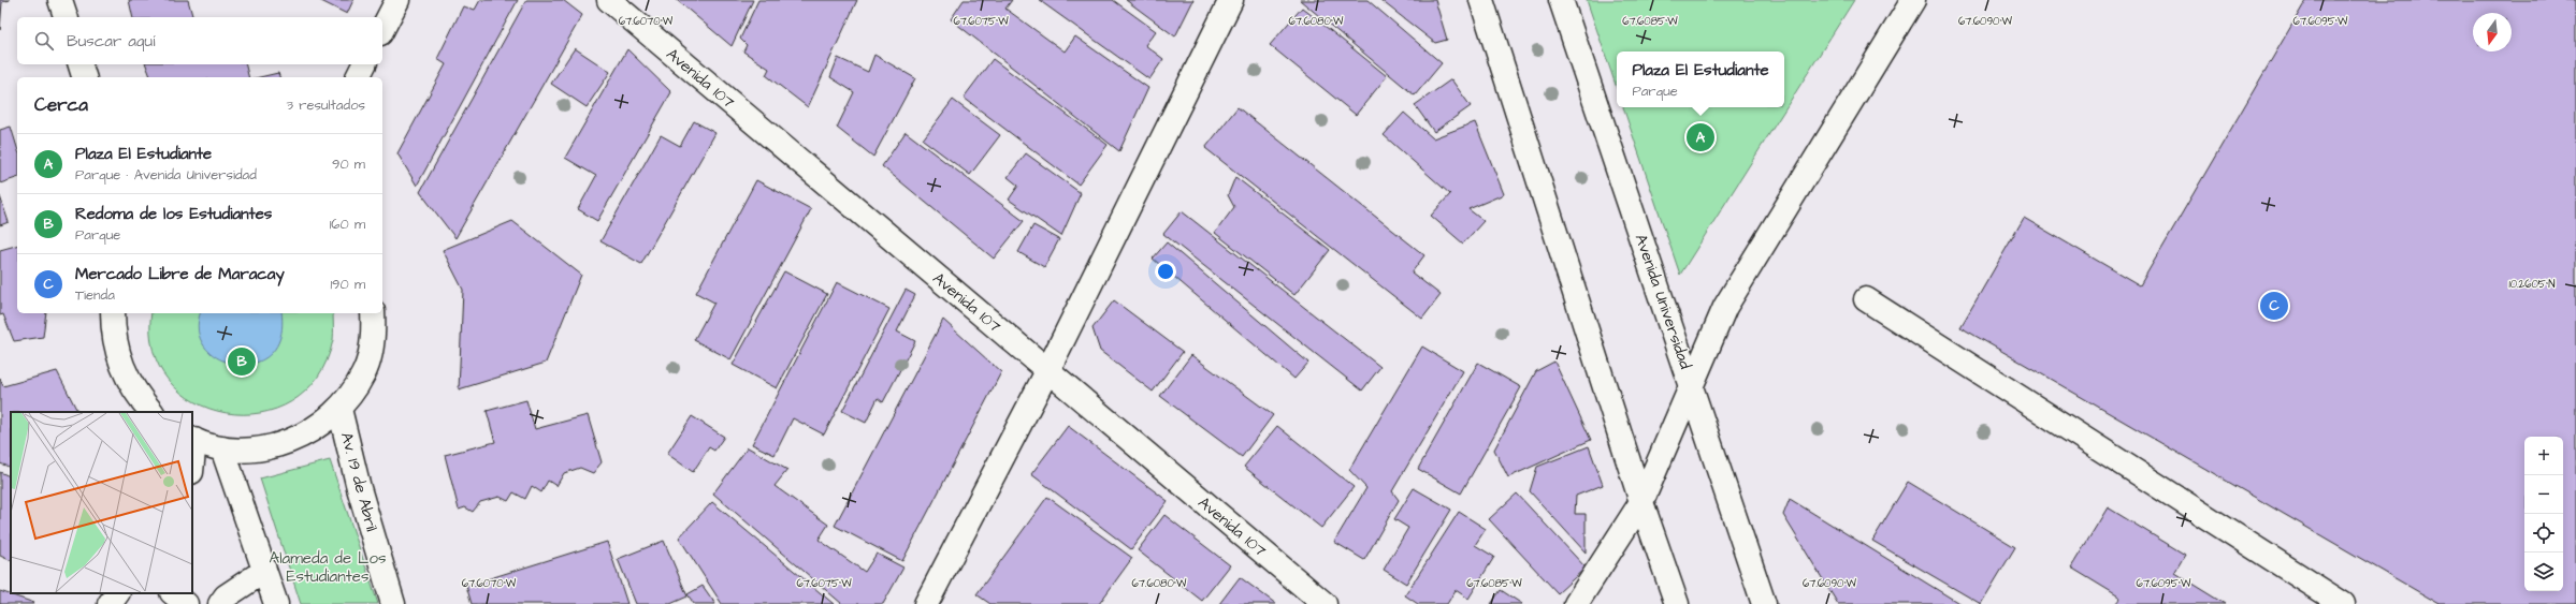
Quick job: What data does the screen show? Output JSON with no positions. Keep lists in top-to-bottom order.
{
  "streets": {
    "street": ["Avenida 107", "Avenida Universidad", "Av. 19 de Abril"]
  },
  "parks": ["Alameda de Los Estudiantes"],
  "north": "bottom",
  "page": {
    "search": "Buscar aquí",
    "popup": ["Plaza El Estudiante", "Parque"],
    "heading": ["Cerca", "3 resultados"],
    "pins": ["A", "C", "B"],
    "list": [
      {
        "mark": "A",
        "name": "Plaza El Estudiante",
        "note": "Parque · Avenida Universidad",
        "value": "90 m"
      },
      {
        "mark": "B",
        "name": "Redoma de los Estudiantes",
        "note": "Parque",
        "value": "160 m"
      },
      {
        "mark": "C",
        "name": "Mercado Libre de Maracay",
        "note": "Tienda",
        "value": "190 m"
      }
    ],
    "map_buttons": ["+", "−"]
  },
  "coordinates": [
    "67.6070°W",
    "67.6075°W",
    "67.6080°W",
    "67.6085°W",
    "67.6090°W",
    "67.6095°W",
    "10.2605°N"
  ]
}
